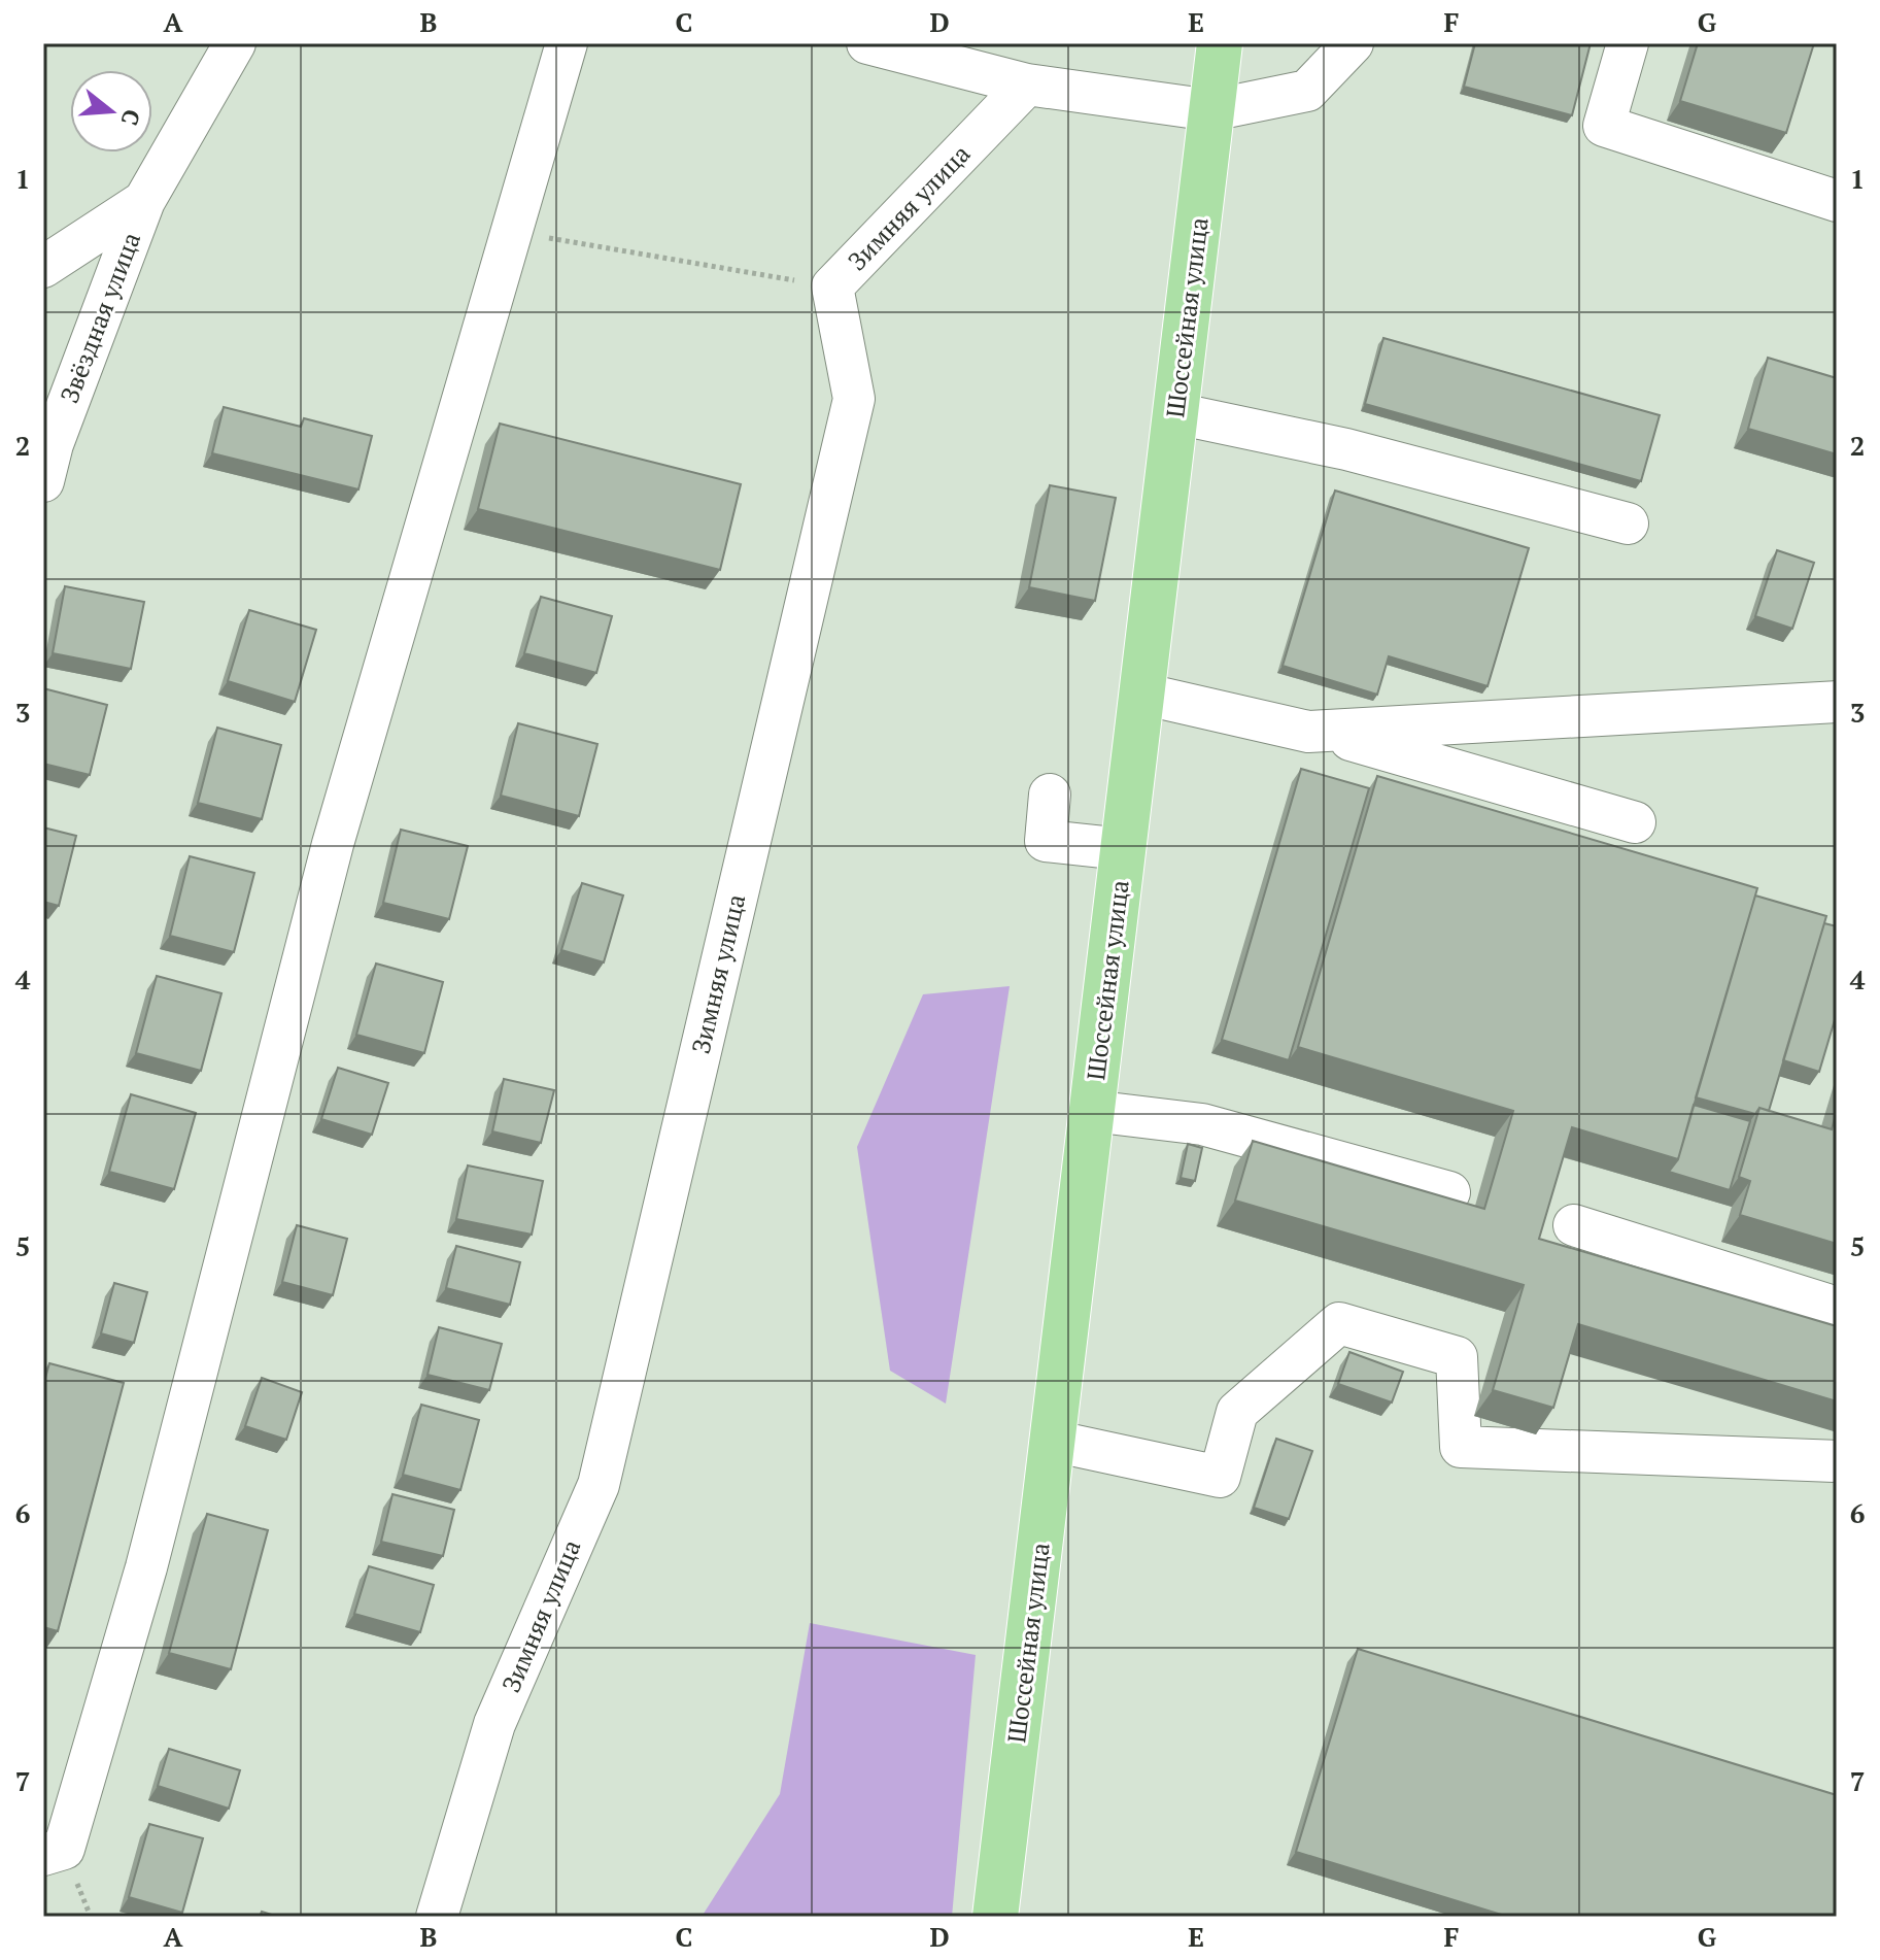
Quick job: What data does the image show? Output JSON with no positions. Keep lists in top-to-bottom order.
{
  "streets": {
    "main road": ["Шоссейная улица"],
    "street": ["Зимняя улица", "Звёздная улица"]
  },
  "north": "right",
  "grid": {
    "columns": [
      "A",
      "B",
      "C",
      "D",
      "E",
      "F",
      "G"
    ],
    "rows": [
      "1",
      "2",
      "3",
      "4",
      "5",
      "6",
      "7"
    ]
  }
}
